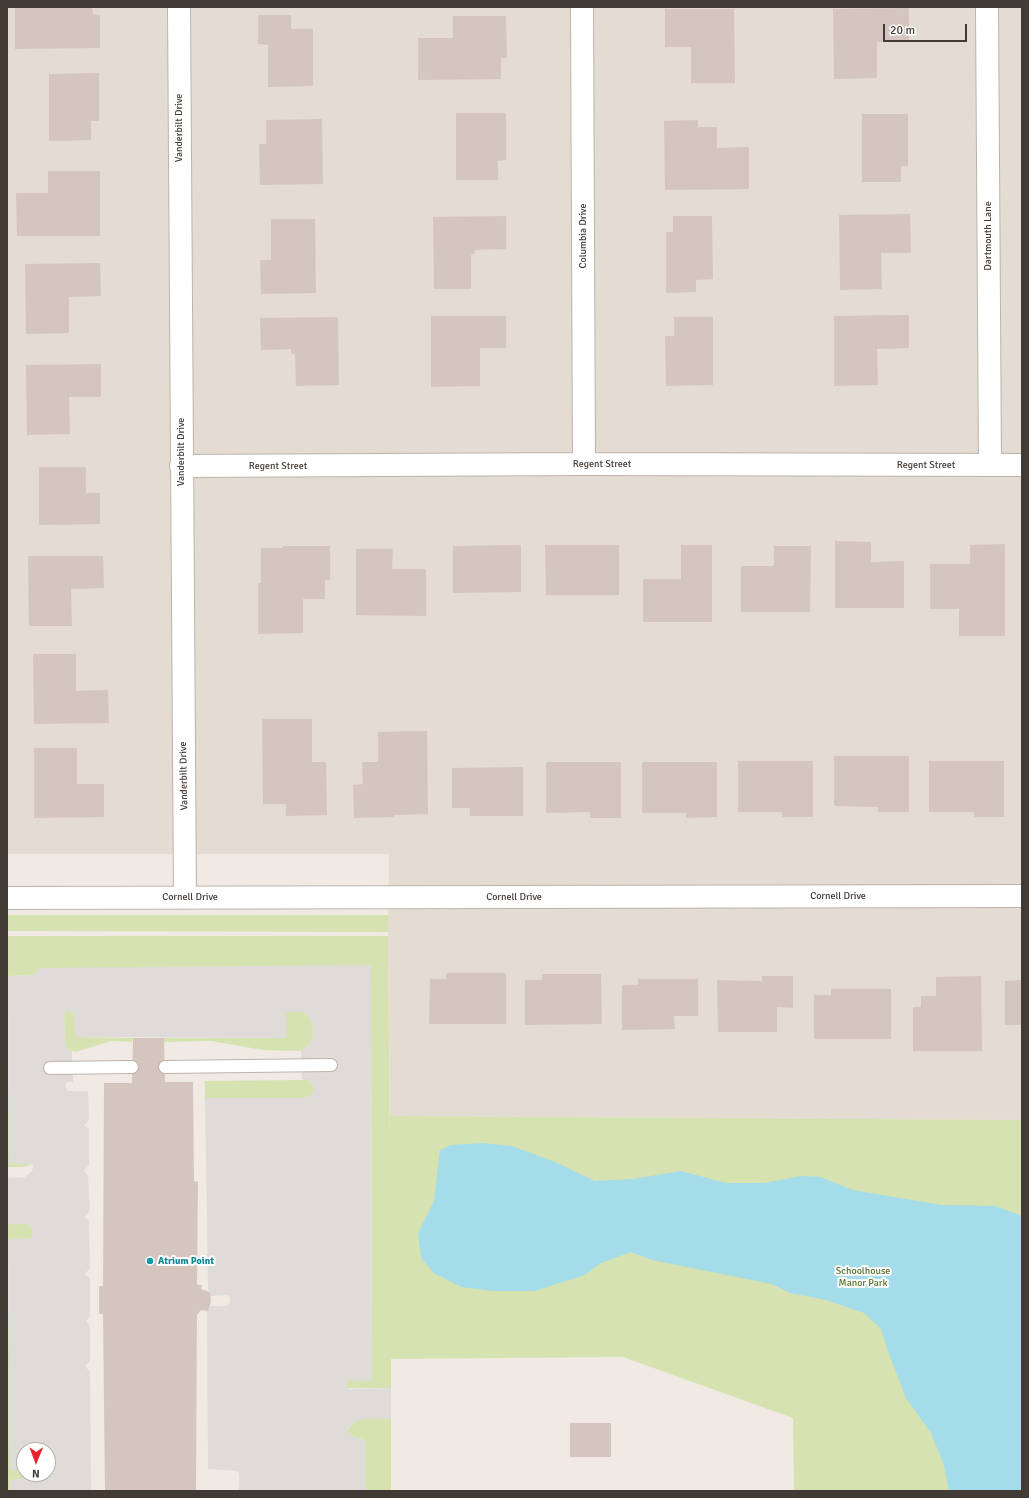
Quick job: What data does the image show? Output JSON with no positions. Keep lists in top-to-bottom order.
{
  "streets": {
    "street": [
      "Vanderbilt Drive",
      "Columbia Drive",
      "Dartmouth Lane",
      "Regent Street",
      "Cornell Drive"
    ]
  },
  "crossings": [
    ["Vanderbilt Drive", "Regent Street"],
    ["Vanderbilt Drive", "Cornell Drive"],
    ["Columbia Drive", "Regent Street"],
    ["Dartmouth Lane", "Regent Street"]
  ],
  "parks": ["Schoolhouse Manor Park"],
  "places": ["Atrium Point"],
  "scale_bar": "20 m",
  "north": "bottom"
}
